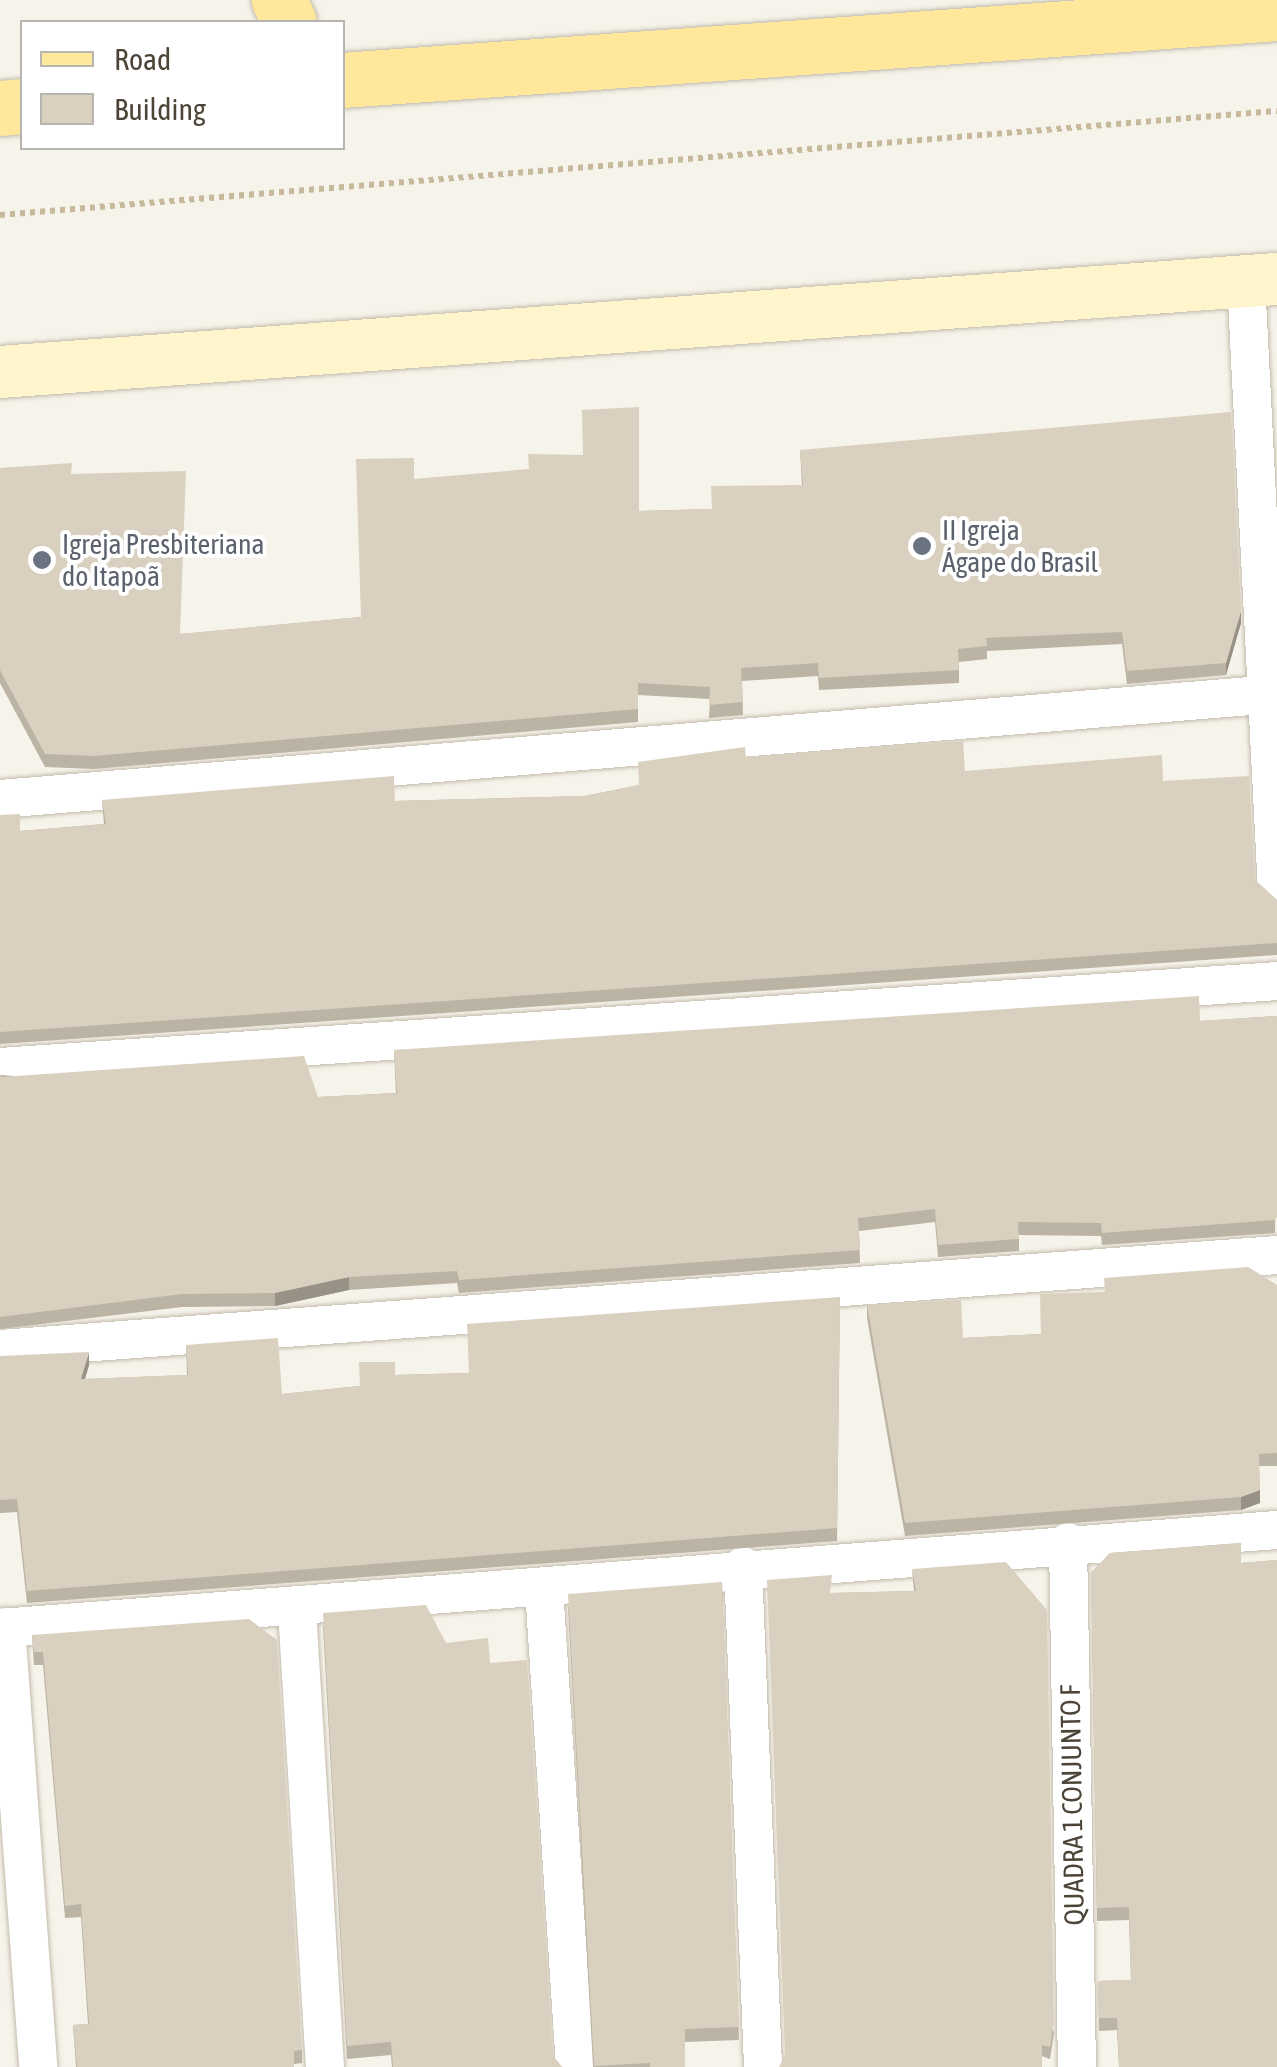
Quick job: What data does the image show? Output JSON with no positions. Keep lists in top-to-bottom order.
{
  "streets": {
    "street": ["QUADRA 1 CONJUNTO F"]
  },
  "places": ["II Igreja Ágape do Brasil", "Igreja Presbiteriana do Itapoã"],
  "legend": ["Road", "Building"]
}
